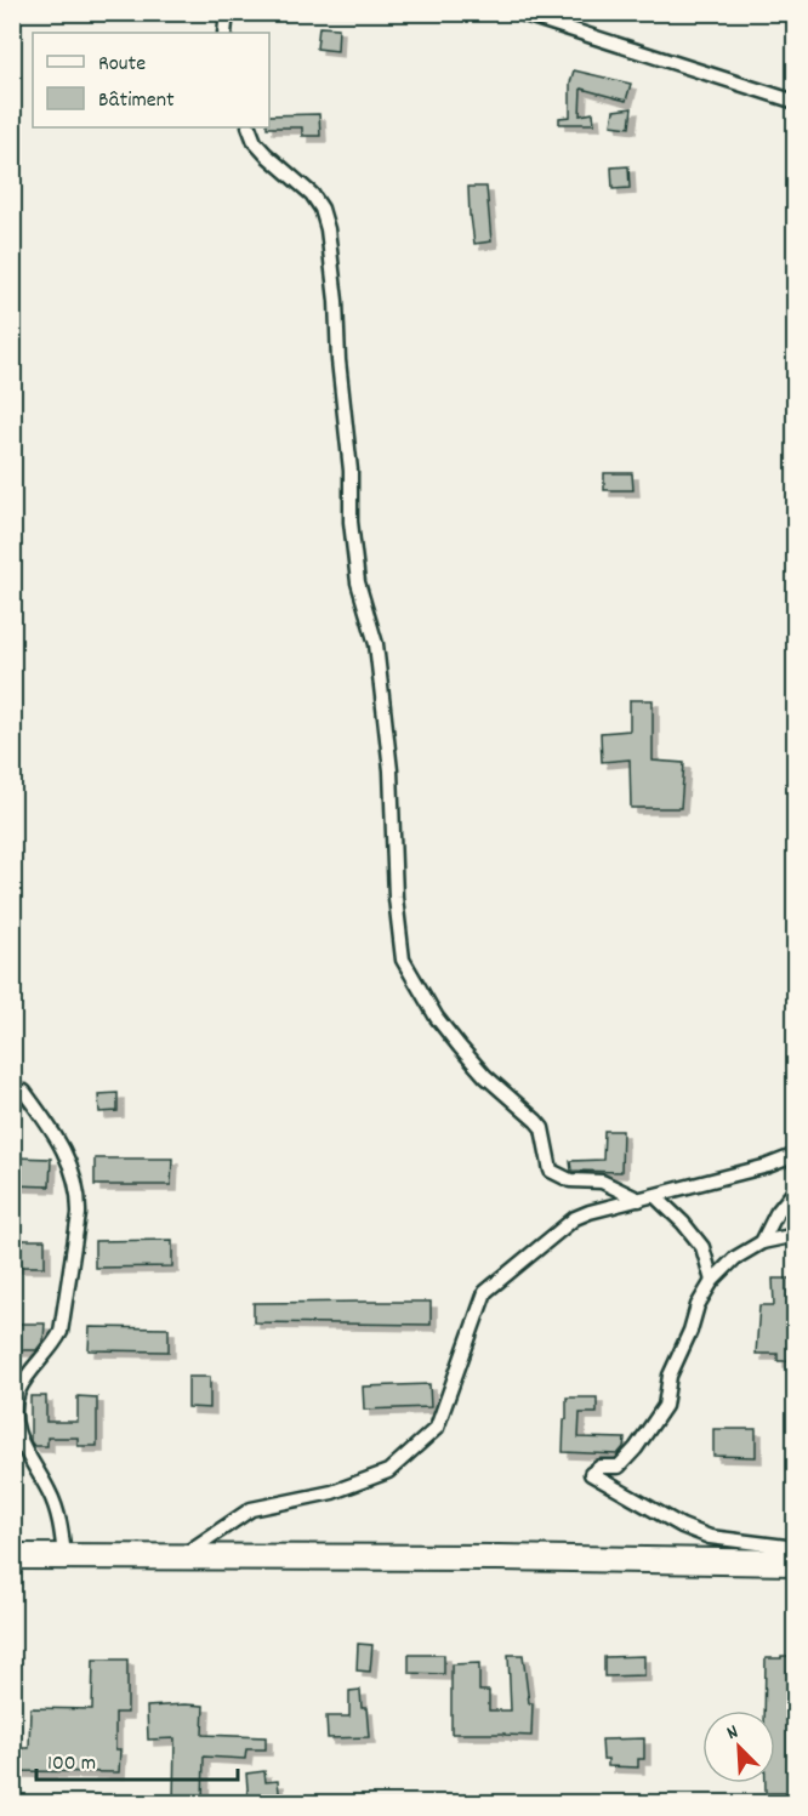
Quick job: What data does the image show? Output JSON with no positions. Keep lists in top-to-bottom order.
{
  "legend": ["Route", "Bâtiment"],
  "scale_bar": "100 m",
  "north": "top left"
}
